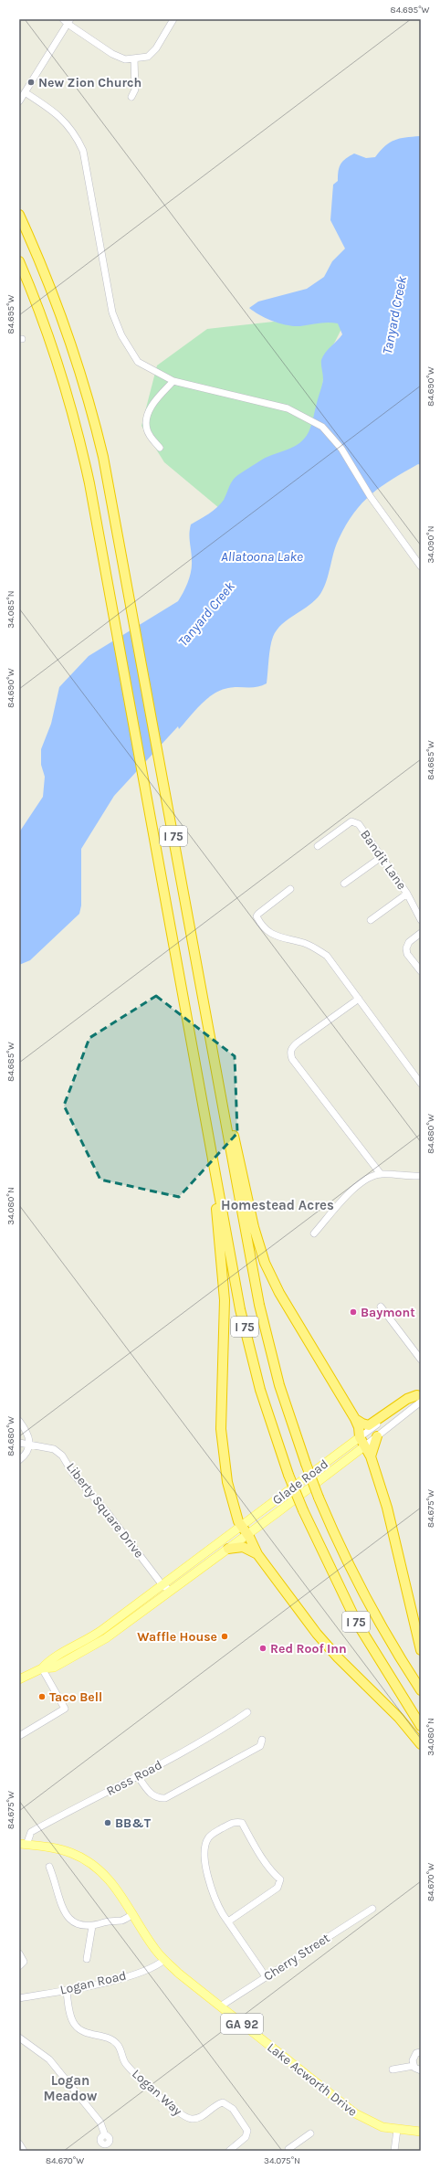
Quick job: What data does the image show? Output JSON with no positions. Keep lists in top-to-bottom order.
{
  "streets": {
    "highway": ["I 75"],
    "main road": ["Glade Road", "GA 92", "Lake Acworth Drive"],
    "street": [
      "Bandit Lane",
      "Liberty Square Drive",
      "Ross Road",
      "Cherry Street",
      "Logan Road",
      "Logan Way"
    ]
  },
  "crossings": [
    ["Glade Road", "Liberty Square Drive"],
    ["Ross Road", "Lake Acworth Drive"],
    ["Cherry Street", "Lake Acworth Drive"],
    ["Logan Road", "Lake Acworth Drive"],
    ["Logan Road", "Logan Way"]
  ],
  "districts": ["Homestead Acres", "Logan Meadow"],
  "water": ["Tanyard Creek", "Allatoona Lake"],
  "places": [
    "New Zion Church",
    "Baymont",
    "Waffle House",
    "Red Roof Inn",
    "Taco Bell",
    "BB&T"
  ],
  "coordinates": [
    "84.695°W",
    "84.690°W",
    "34.090°N",
    "34.085°N",
    "84.685°W",
    "84.680°W",
    "34.080°N",
    "84.675°W",
    "84.670°W",
    "34.075°N"
  ]
}
